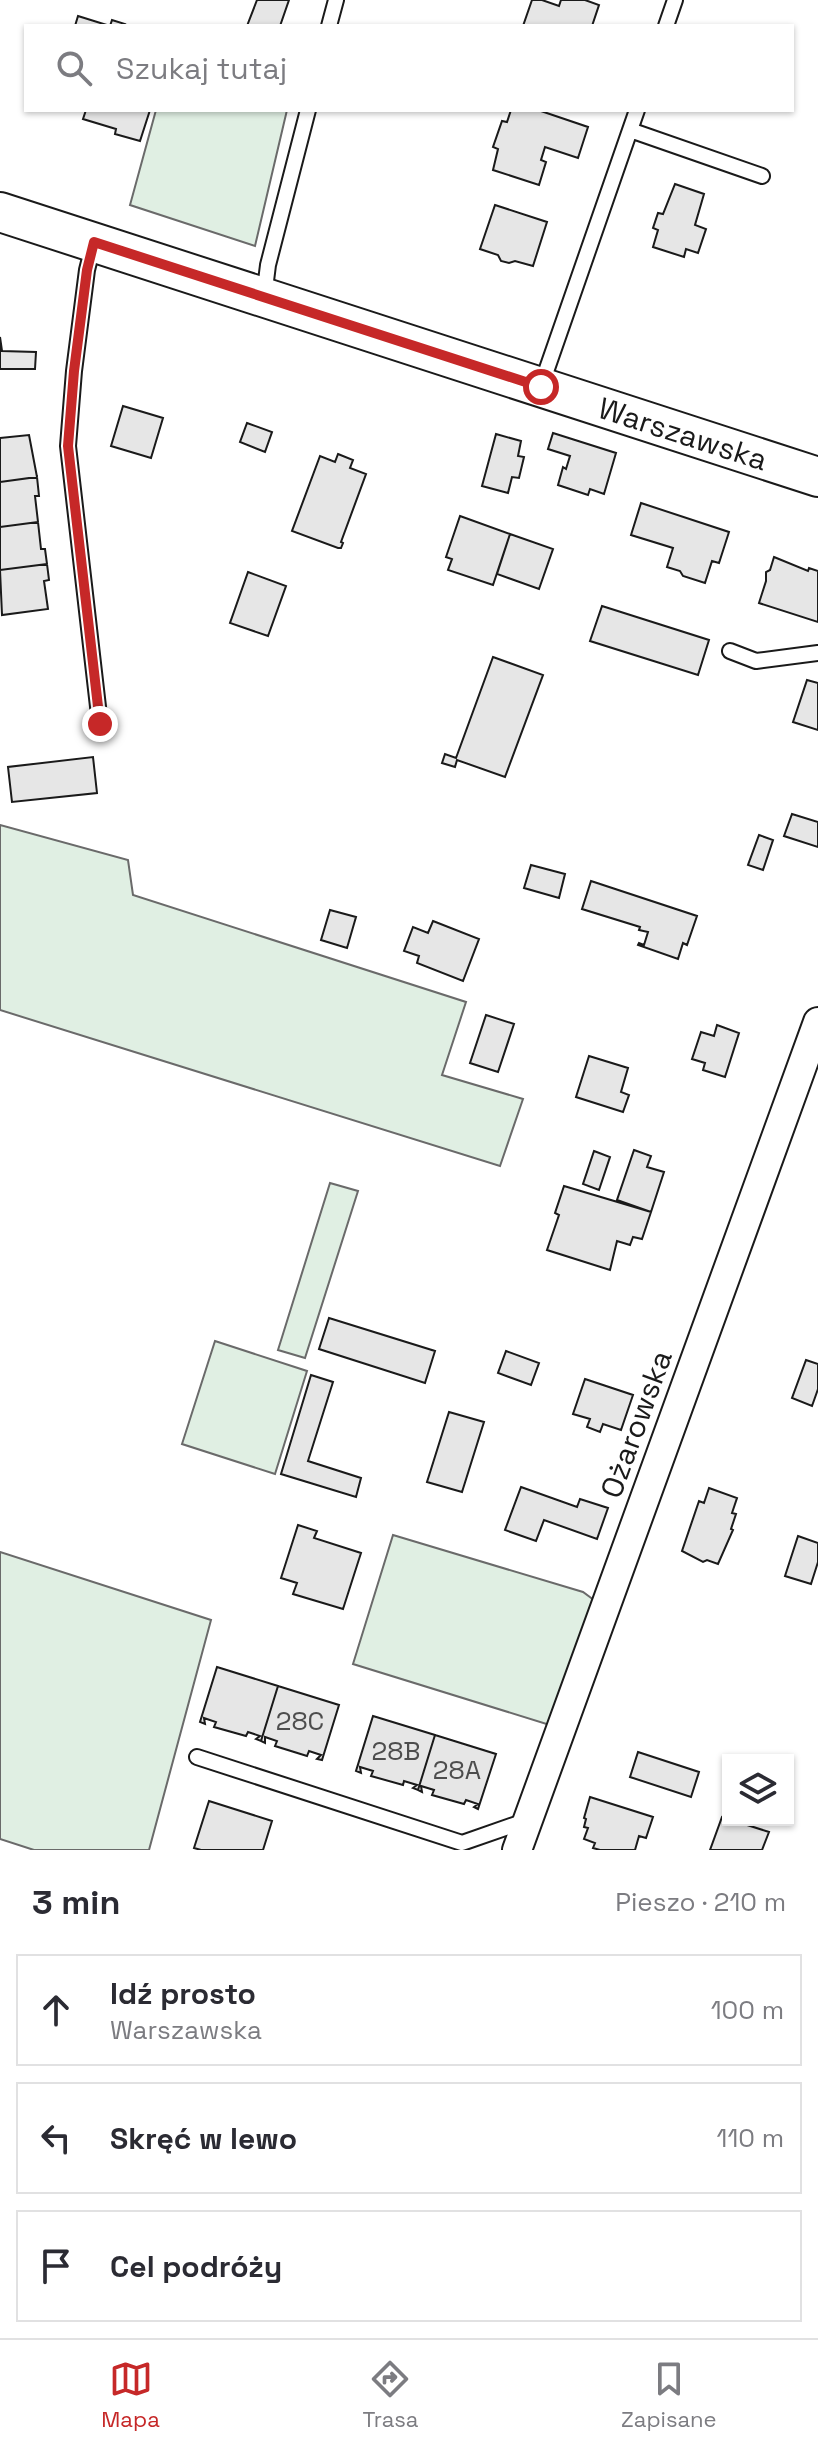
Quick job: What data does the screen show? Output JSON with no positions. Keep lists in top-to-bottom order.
{
  "streets": {
    "main road": ["Warszawska"],
    "street": ["Ożarowska"]
  },
  "house_numbers": ["28C", "28B", "28A"],
  "page": {
    "search": "Szukaj tutaj",
    "heading": ["3 min", "Pieszo · 210 m"],
    "list": [
      ["Idź prosto", "Warszawska", "100 m"],
      ["Skręć w lewo", "110 m"],
      "Cel podróży"
    ],
    "nav": ["Mapa", "Trasa", "Zapisane"]
  }
}
